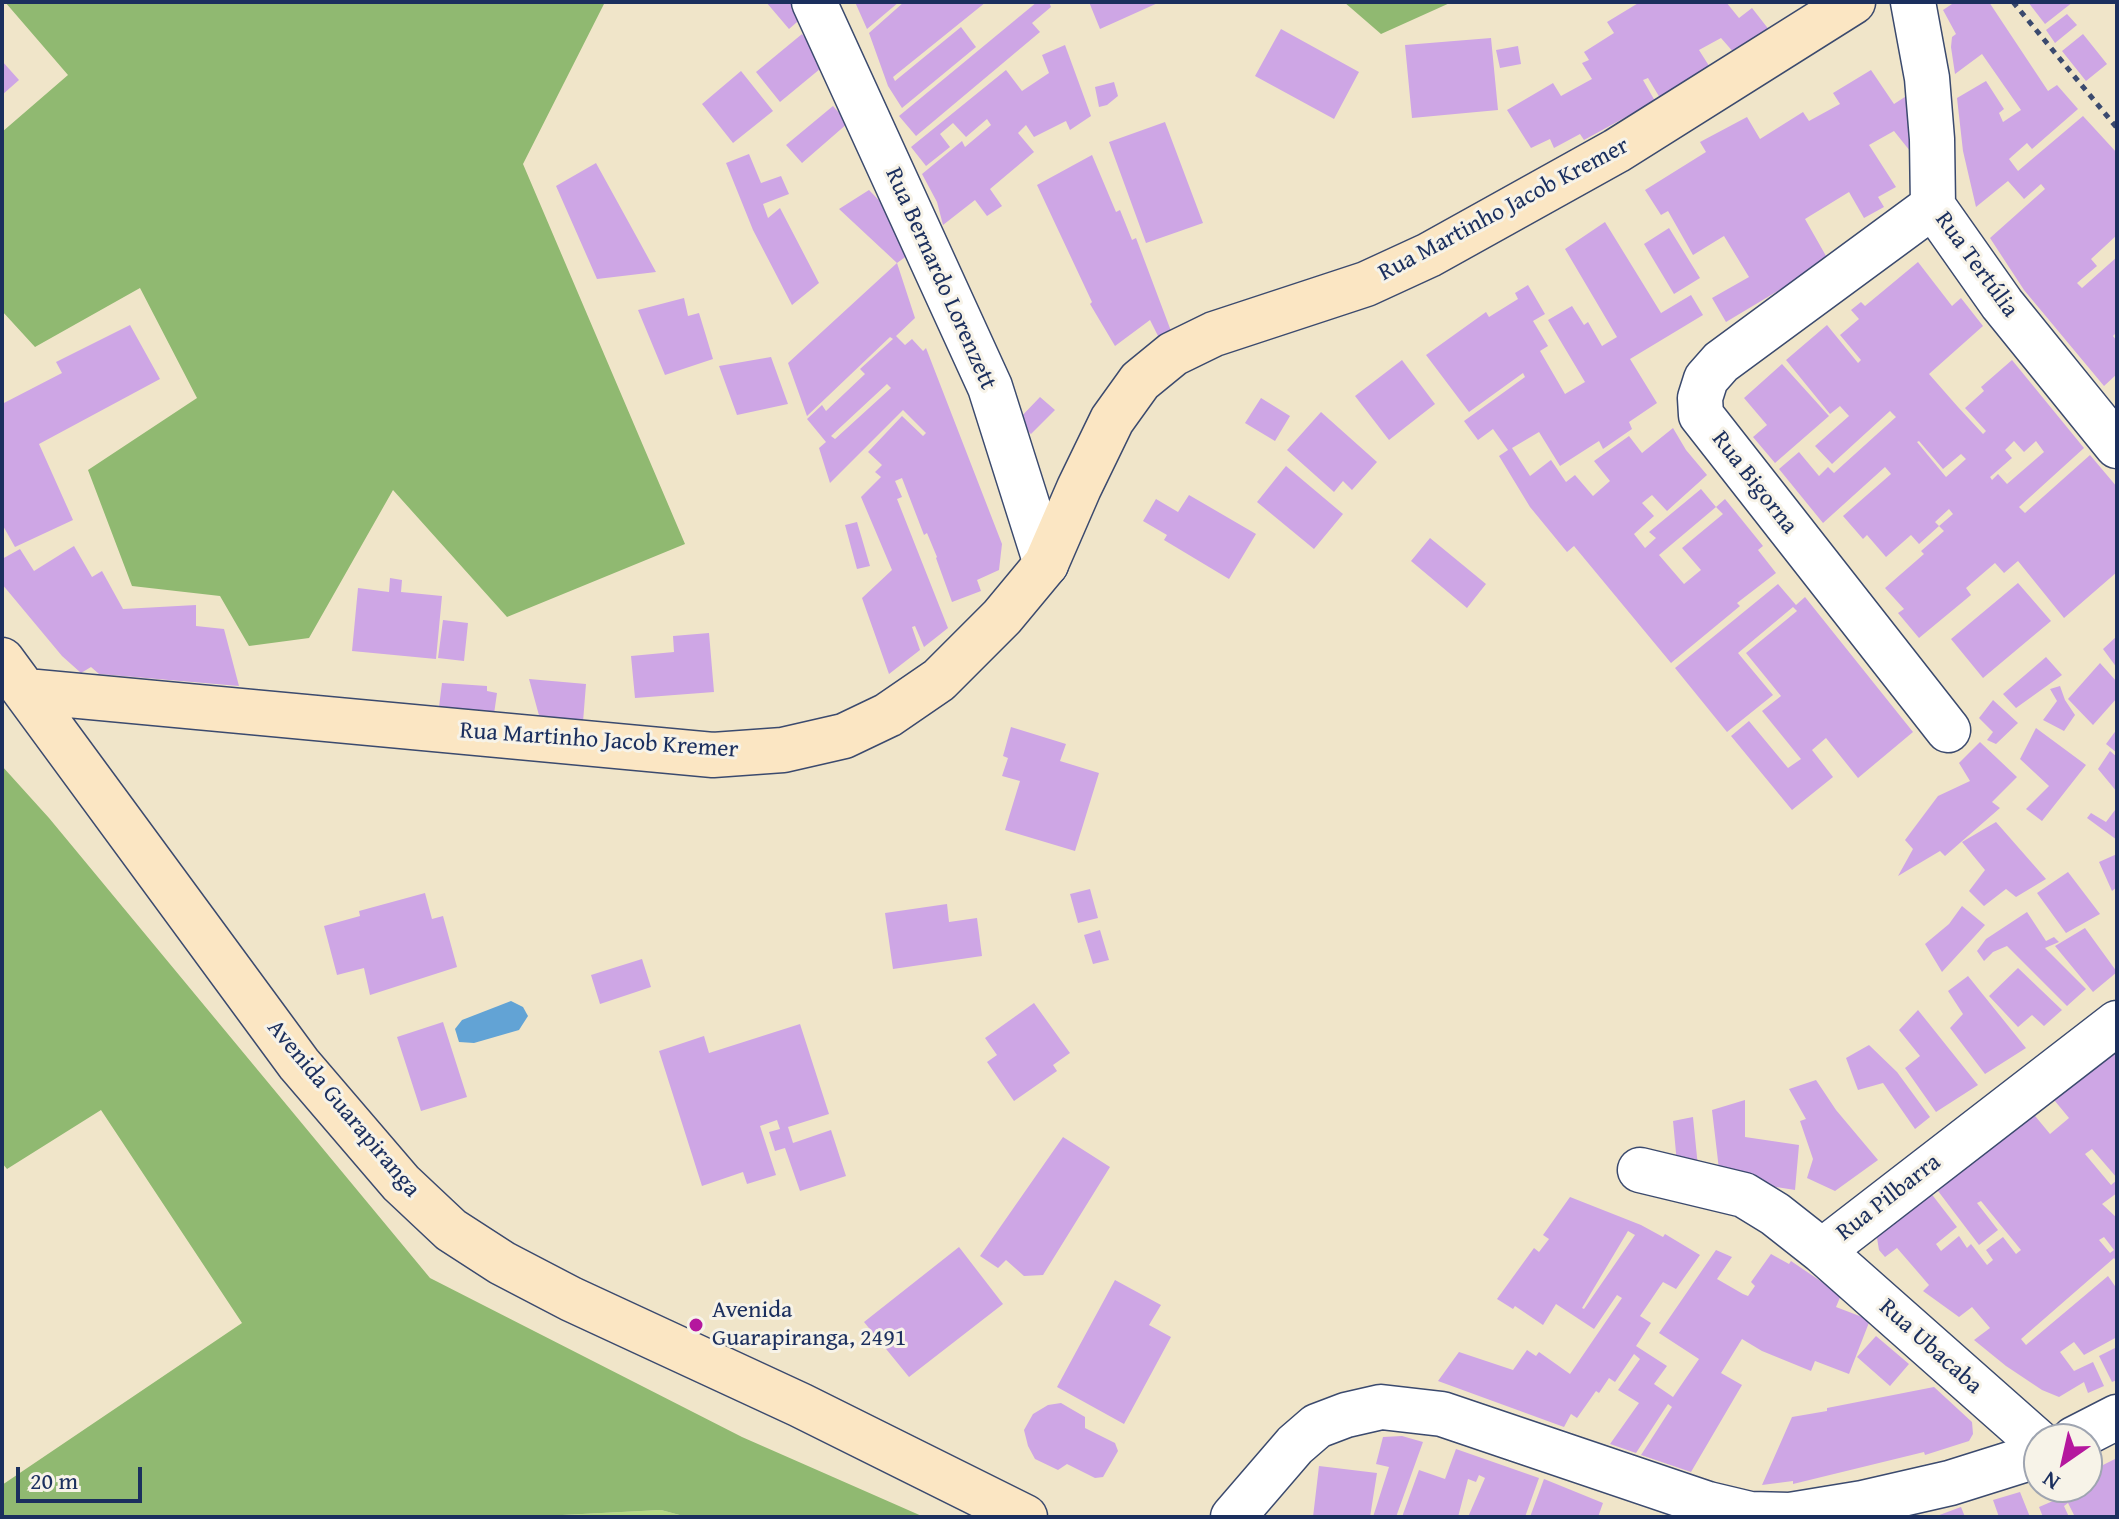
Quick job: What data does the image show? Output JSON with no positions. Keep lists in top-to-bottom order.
{
  "streets": {
    "street": [
      "Rua Martinho Jacob Kremer",
      "Rua Tertúlia",
      "Rua Bernardo Lorenzett",
      "Rua Bigorna",
      "Avenida Guarapiranga",
      "Rua Pilbarra",
      "Rua Ubacaba"
    ]
  },
  "crossings": [
    ["Rua Martinho Jacob Kremer", "Rua Bernardo Lorenzett"],
    ["Rua Martinho Jacob Kremer", "Avenida Guarapiranga"],
    ["Rua Tertúlia", "Rua Bigorna"],
    ["Rua Pilbarra", "Rua Ubacaba"]
  ],
  "places": ["Avenida Guarapiranga, 2491"],
  "scale_bar": "20 m",
  "north": "bottom left"
}
